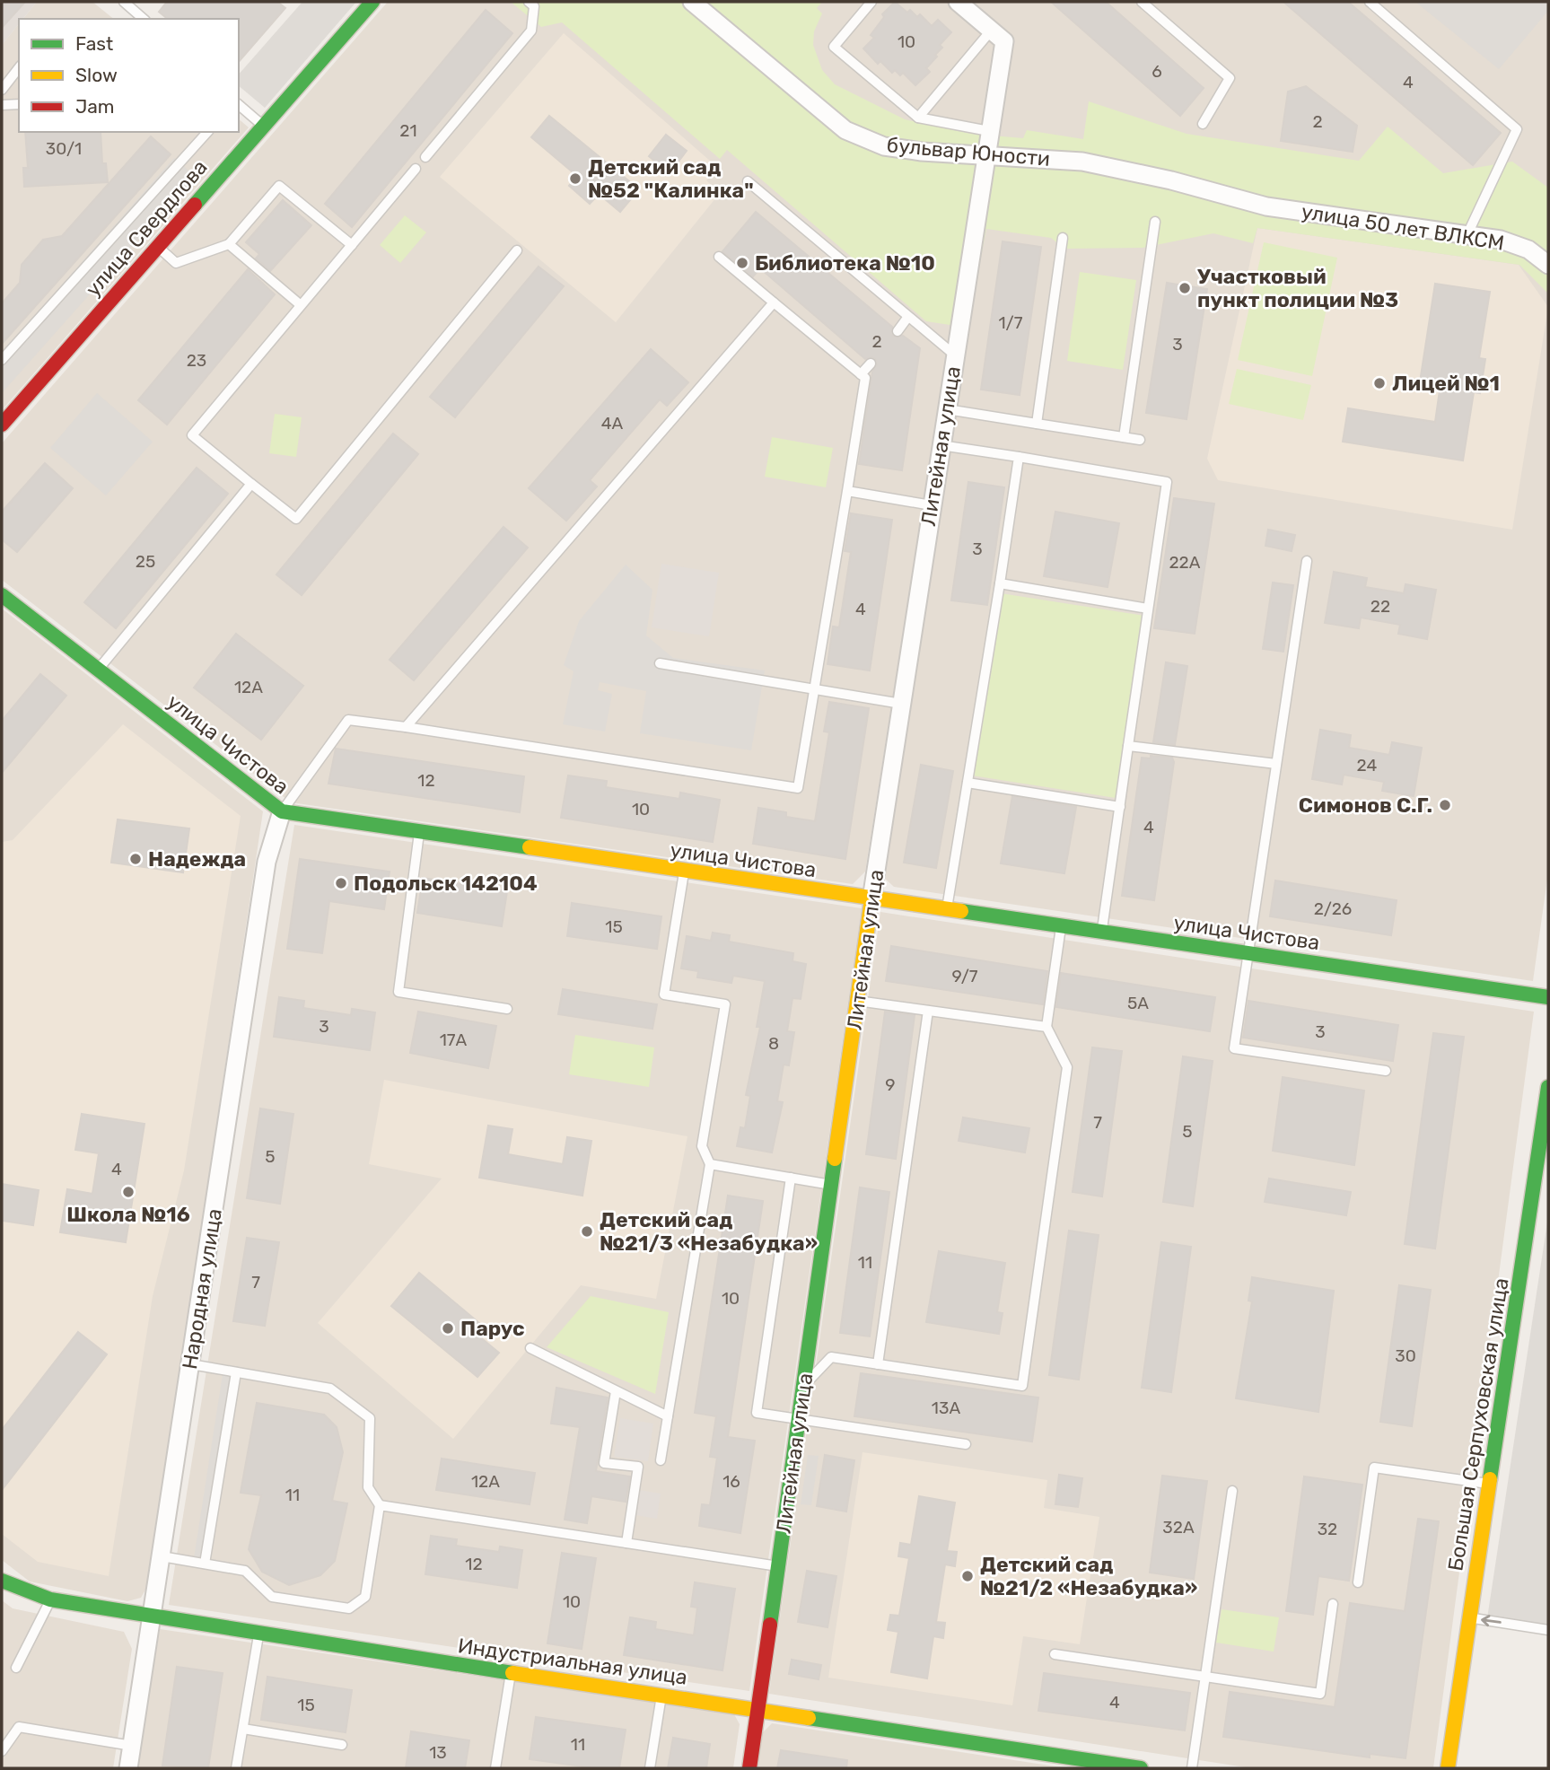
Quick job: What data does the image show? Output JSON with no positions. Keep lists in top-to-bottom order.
{
  "streets": {
    "street": [
      "бульвар Юности",
      "улица 50 лет ВЛКСМ",
      "улица Свердлова",
      "Литейная улица",
      "улица Чистова",
      "Народная улица",
      "Большая Серпуховская улица",
      "Индустриальная улица"
    ]
  },
  "crossings": [
    ["бульвар Юности", "улица 50 лет ВЛКСМ"],
    ["бульвар Юности", "Литейная улица"],
    ["Литейная улица", "улица Чистова"],
    ["Литейная улица", "Индустриальная улица"],
    ["улица Чистова", "Народная улица"],
    ["Народная улица", "Индустриальная улица"]
  ],
  "places": [
    "Детский сад №52 \"Калинка\"",
    "Библиотека №10",
    "Участковый пункт полиции №3",
    "Лицей №1",
    "Симонов С.Г.",
    "Надежда",
    "Подольск 142104",
    "Школа №16",
    "Детский сад №21/3 «Незабудка»",
    "Парус",
    "Детский сад №21/2 «Незабудка»"
  ],
  "house_numbers": [
    "10",
    "6",
    "4",
    "2",
    "21",
    "30/1",
    "1/7",
    "2",
    "3",
    "23",
    "4А",
    "3",
    "25",
    "22А",
    "22",
    "4",
    "12А",
    "24",
    "12",
    "10",
    "4",
    "2/26",
    "15",
    "9/7",
    "5А",
    "3",
    "3",
    "17А",
    "8",
    "9",
    "7",
    "5",
    "5",
    "4",
    "11",
    "7",
    "10",
    "30",
    "13А",
    "12А",
    "16",
    "11",
    "32А",
    "32",
    "12",
    "10",
    "4",
    "15",
    "11",
    "13"
  ],
  "legend": ["Fast", "Slow", "Jam"]
}
